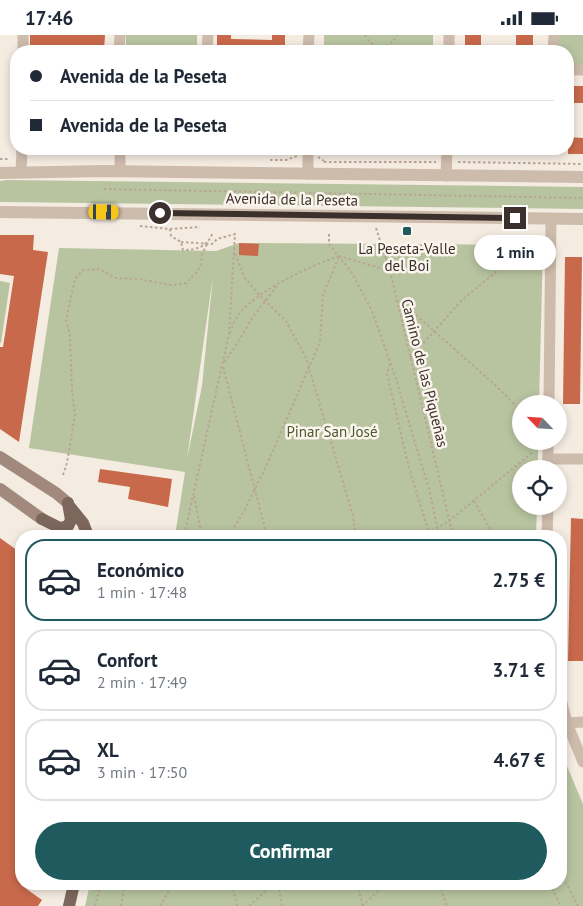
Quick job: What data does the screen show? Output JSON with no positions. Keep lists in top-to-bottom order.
{
  "streets": {
    "street": ["Avenida de la Peseta"],
    "path": ["Camino de las Piqueñas"]
  },
  "crossings": [
    ["Avenida de la Peseta", "Camino de las Piqueñas"]
  ],
  "parks": ["Pinar San José"],
  "places": {
    "transit": ["La Peseta-Valle del Boi"]
  },
  "north": "top left",
  "page": {
    "status": "17:46",
    "banner": ["Avenida de la Peseta", "Avenida de la Peseta"],
    "bubble": "1 min",
    "list": [
      {
        "name": "Económico",
        "note": "1 min · 17:48",
        "value": "2.75 €"
      },
      {
        "name": "Confort",
        "note": "2 min · 17:49",
        "value": "3.71 €"
      },
      {
        "name": "XL",
        "note": "3 min · 17:50",
        "value": "4.67 €"
      }
    ],
    "buttons": "Confirmar"
  }
}
